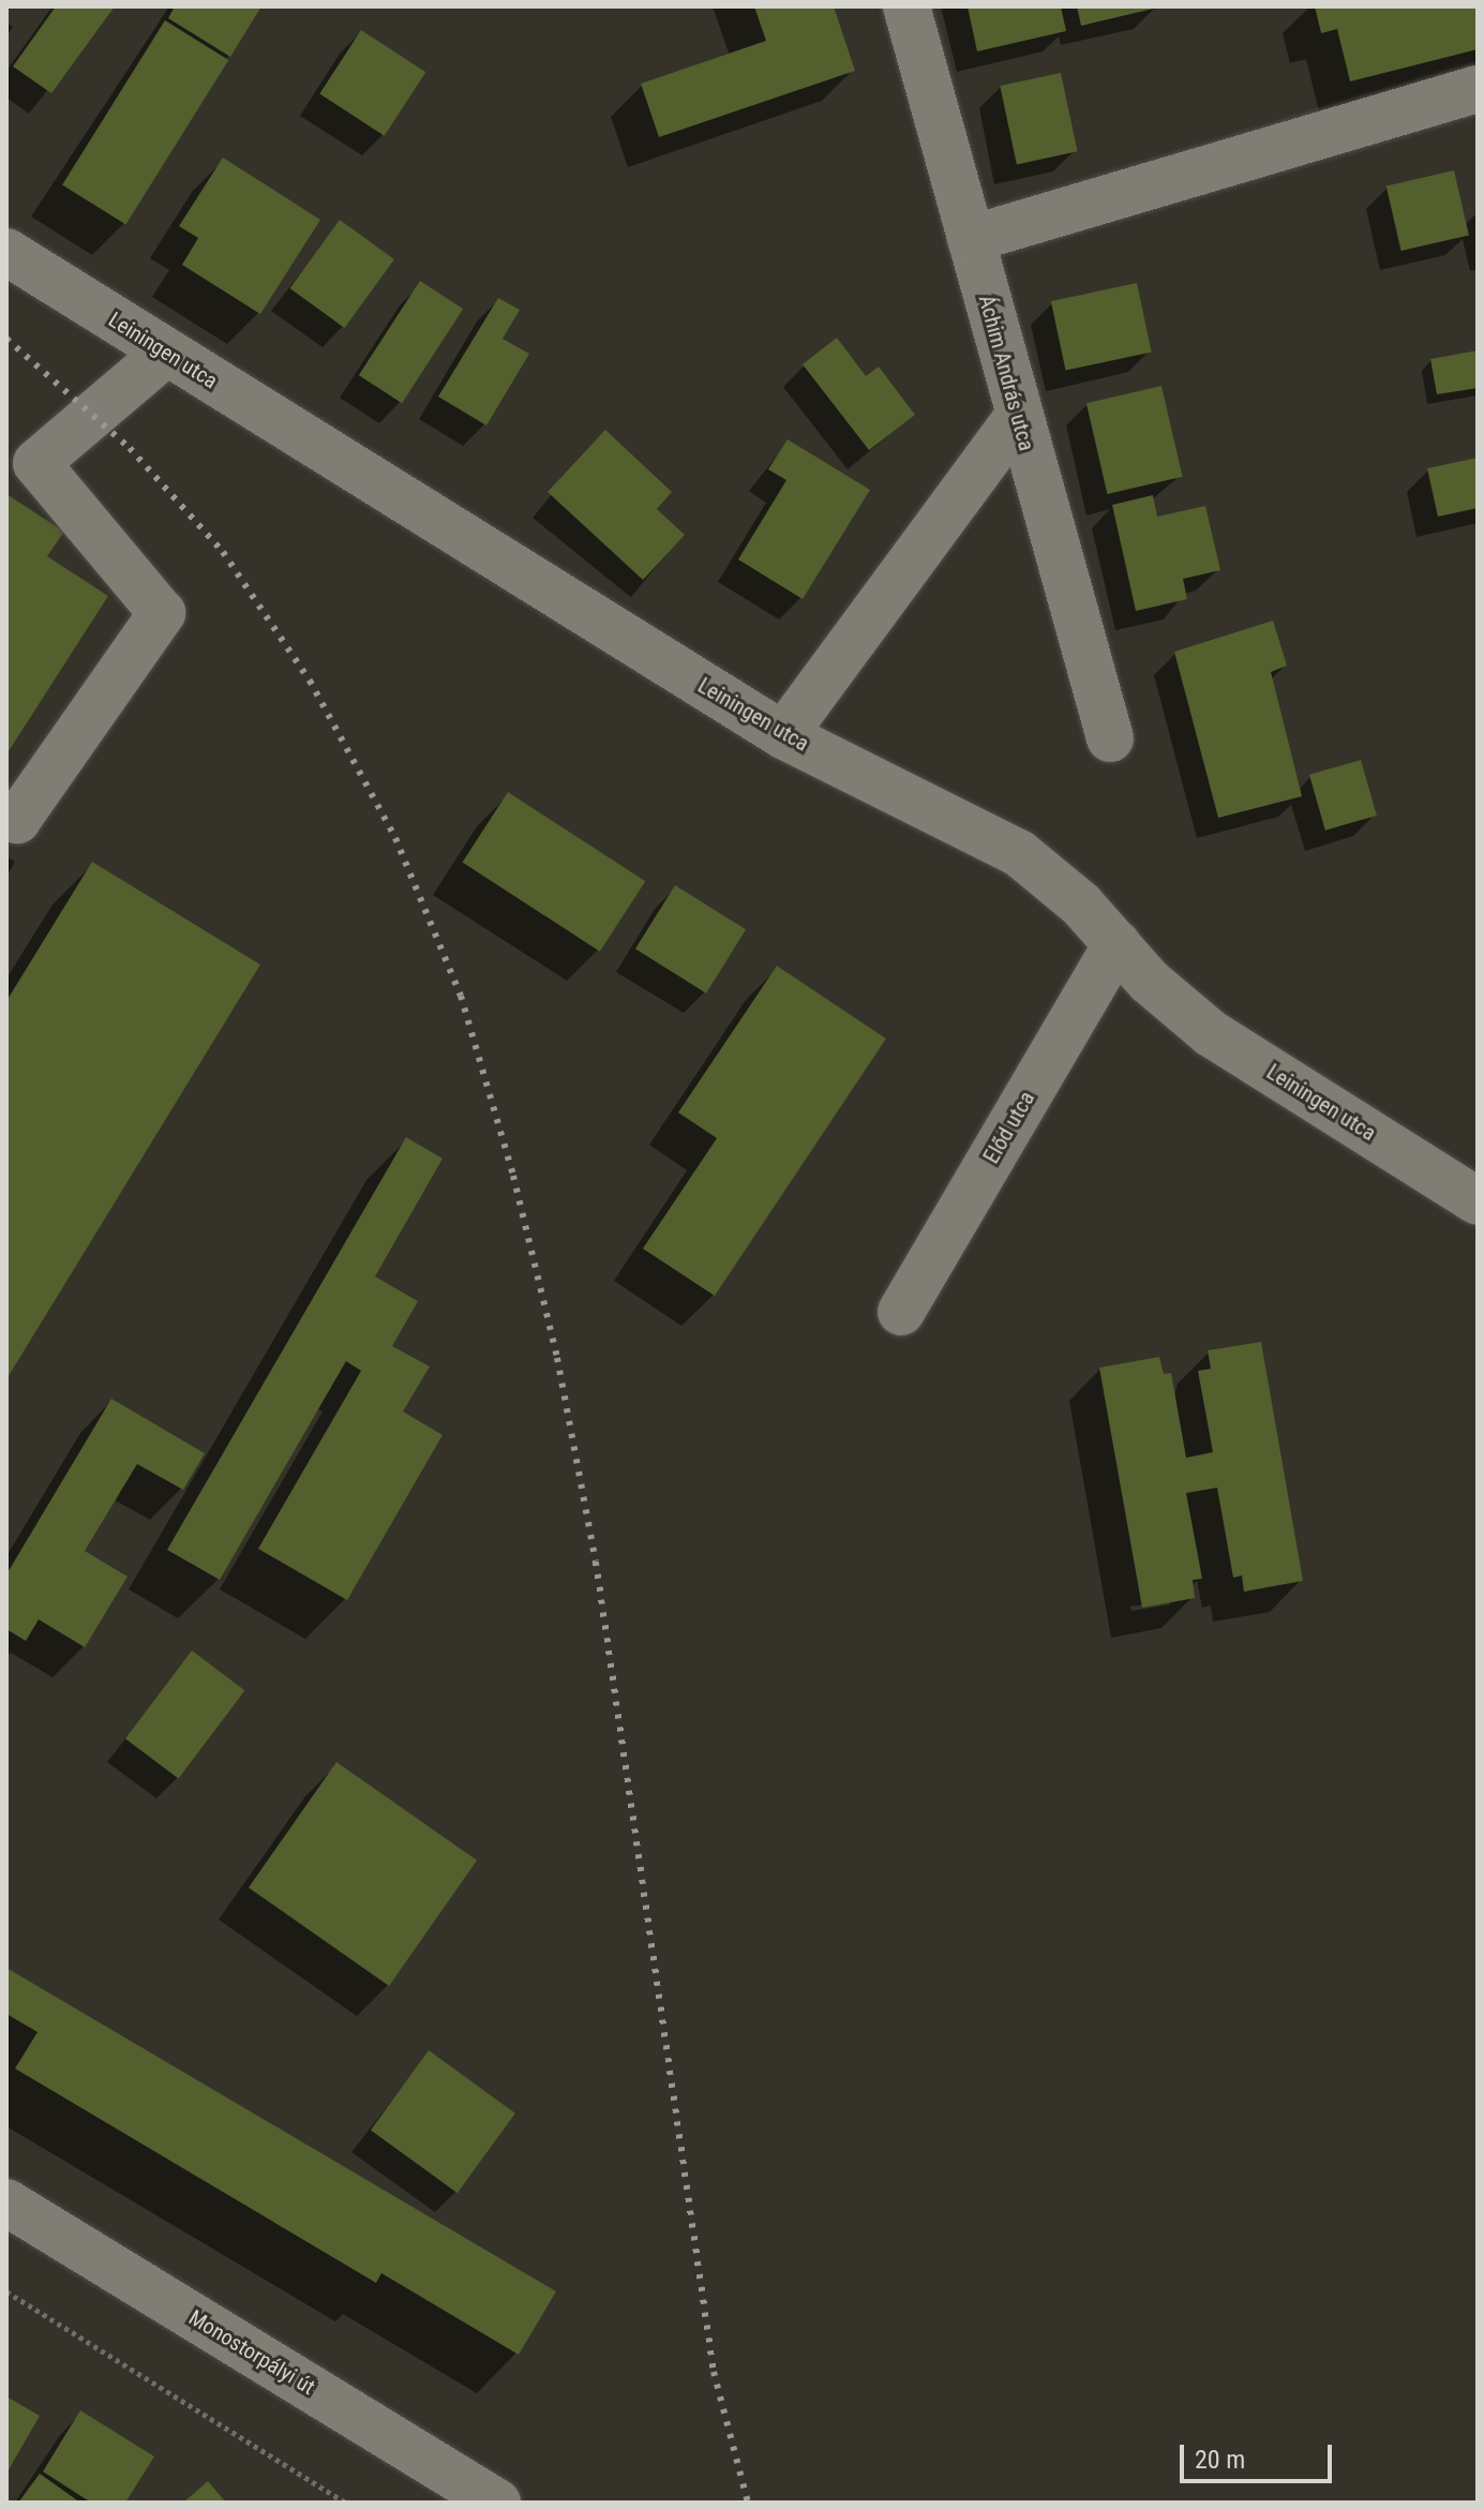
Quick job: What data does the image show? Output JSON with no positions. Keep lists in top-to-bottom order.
{
  "streets": {
    "street": [
      "Leiningen utca",
      "Áchim András utca",
      "Előd utca",
      "Monostorpályi út"
    ]
  },
  "crossings": [
    ["Leiningen utca", "Előd utca"]
  ],
  "scale_bar": "20 m"
}
